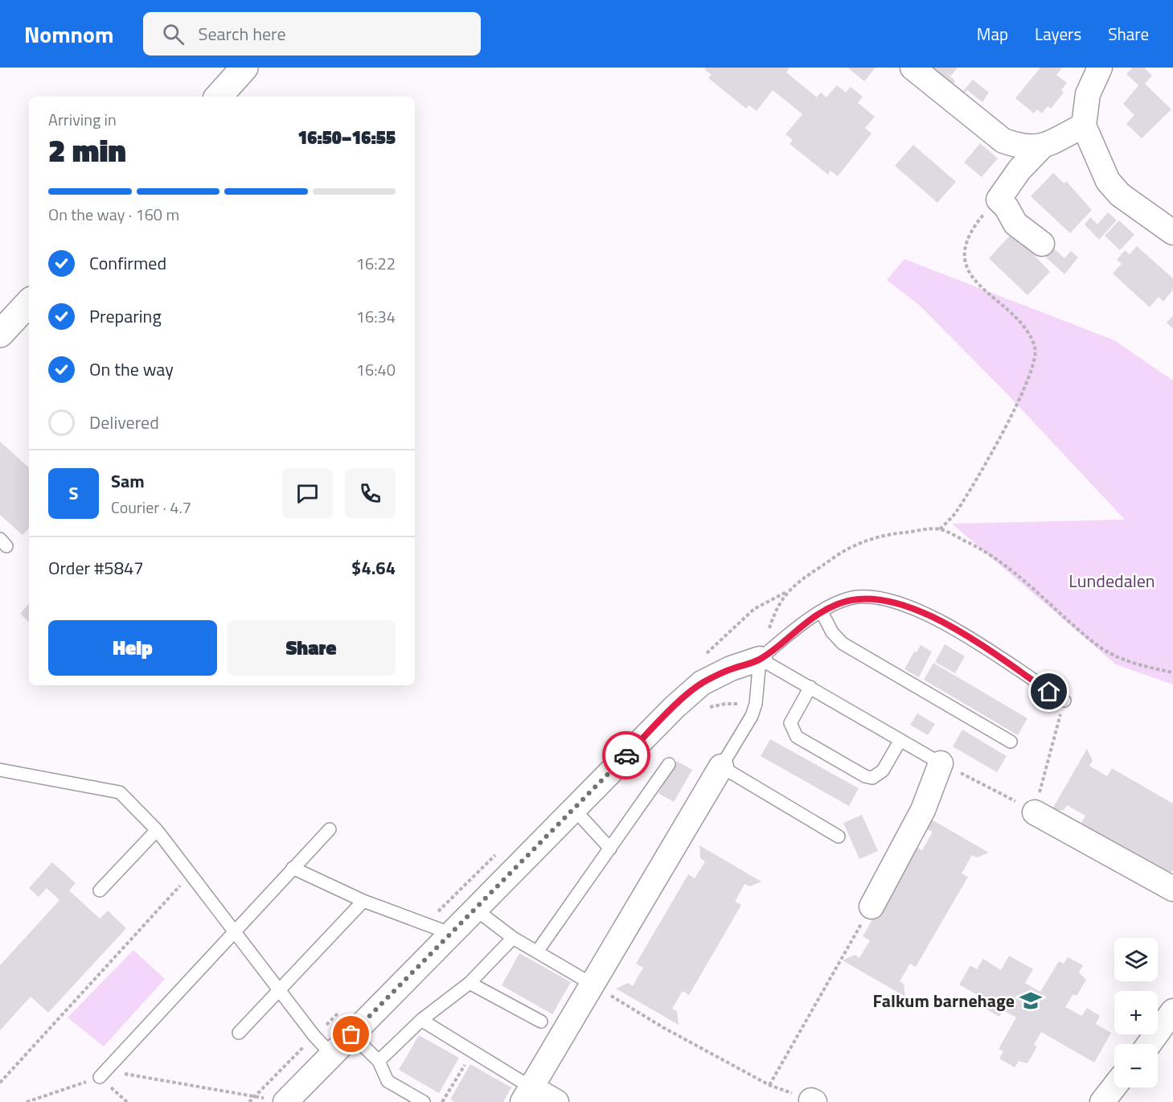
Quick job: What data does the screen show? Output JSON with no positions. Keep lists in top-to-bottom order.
{
  "parks": ["Lundedalen"],
  "places": {
    "school or university": ["Falkum barnehage"]
  },
  "page": {
    "header": "Nomnom",
    "search": "Search here",
    "nav": ["Map", "Layers", "Share"],
    "heading": ["2 min", "Arriving in", "16:50–16:55"],
    "panel": [
      "Sam",
      "Courier · 4.7",
      "Order #5847",
      "$4.64"
    ],
    "bar": "On the way · 160 m",
    "list": [
      ["Confirmed", "16:22"],
      ["Preparing", "16:34"],
      ["On the way", "16:40"],
      "Delivered"
    ],
    "round": "S",
    "buttons": ["Help", "Share"],
    "map_buttons": ["+", "−"]
  }
}
